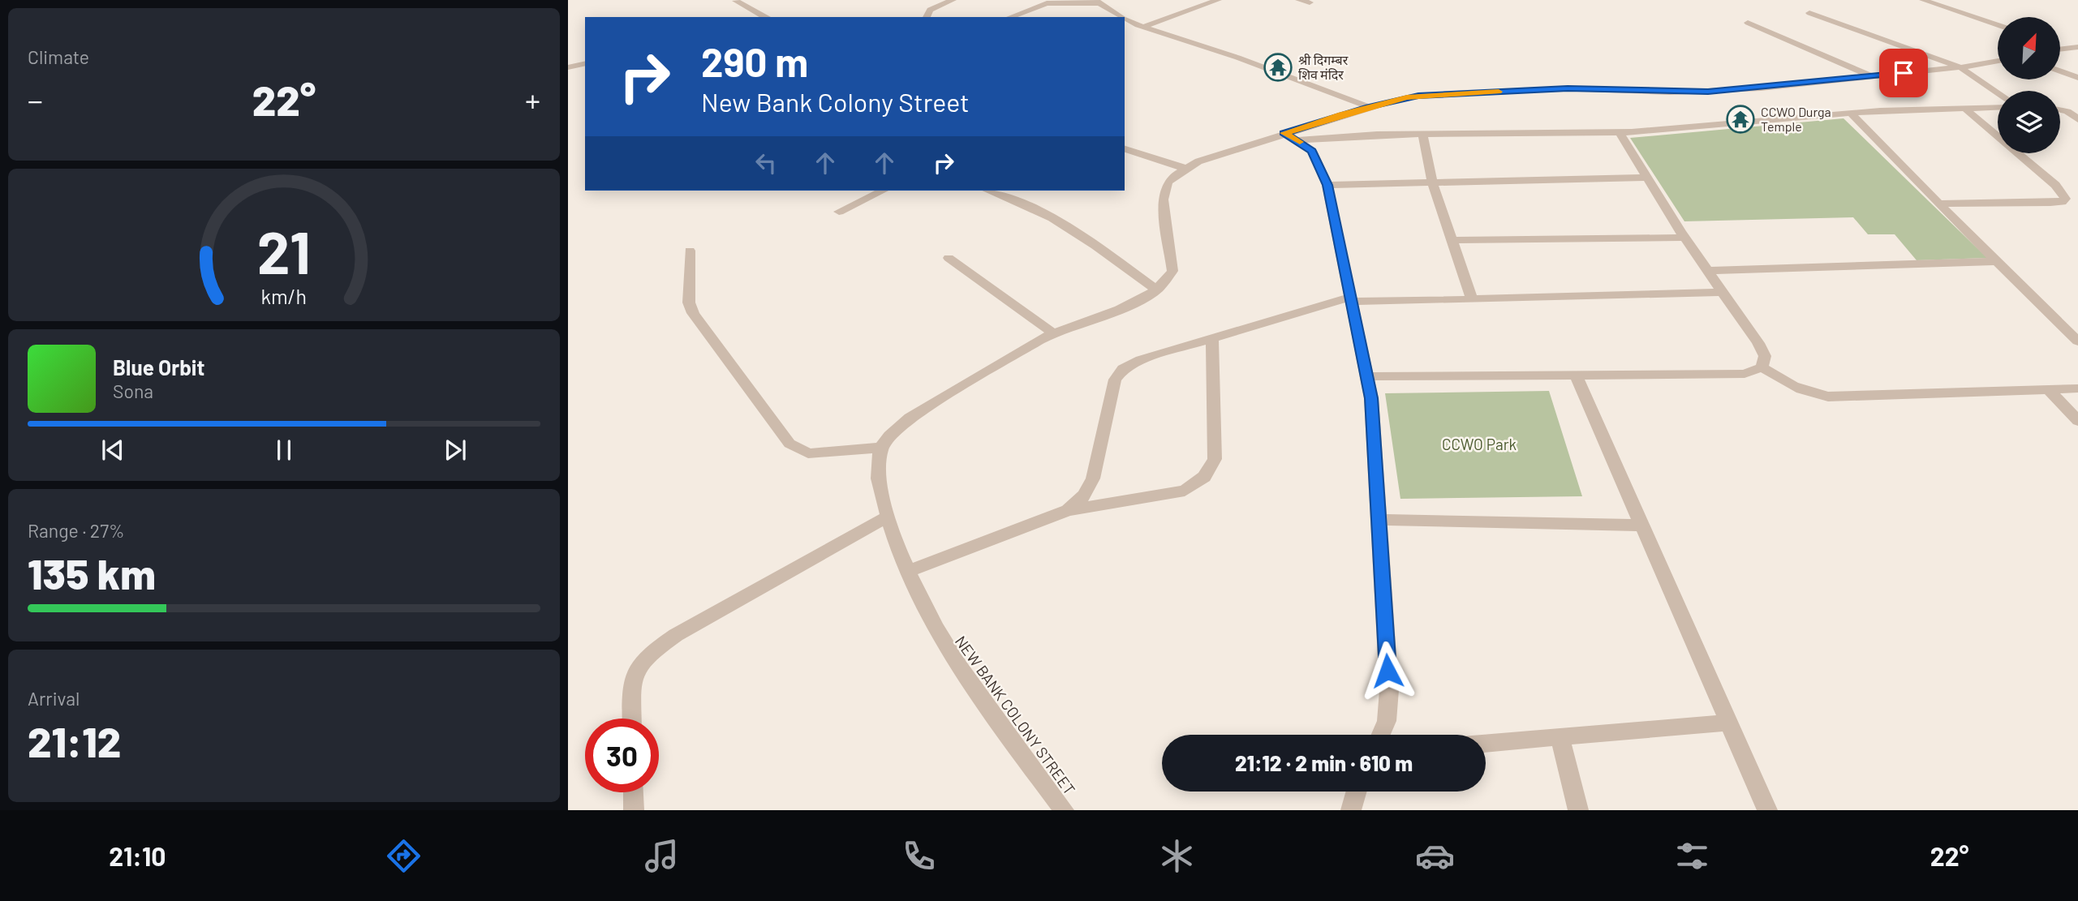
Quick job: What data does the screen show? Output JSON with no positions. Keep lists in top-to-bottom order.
{
  "streets": {
    "street": ["NEW BANK COLONY STREET"]
  },
  "parks": ["CCWO Park"],
  "places": {
    "temple": ["श्री दिगम्बर शिव मंदिर", "CCWO Durga Temple"]
  },
  "north": "top right",
  "page": {
    "tile": [
      "Climate",
      ["Range · 27%", "135 km"],
      ["Arrival", "21:12"]
    ],
    "turn": ["290 m", "New Bank Colony Street"],
    "heat": ["−", "22°", "+"],
    "song": ["Blue Orbit", "Sona"],
    "limit": "30",
    "trip": "21:12 · 2 min · 610 m",
    "tabs": ["21:10", "22°"],
    "gauge": ["21", "km/h"]
  }
}
